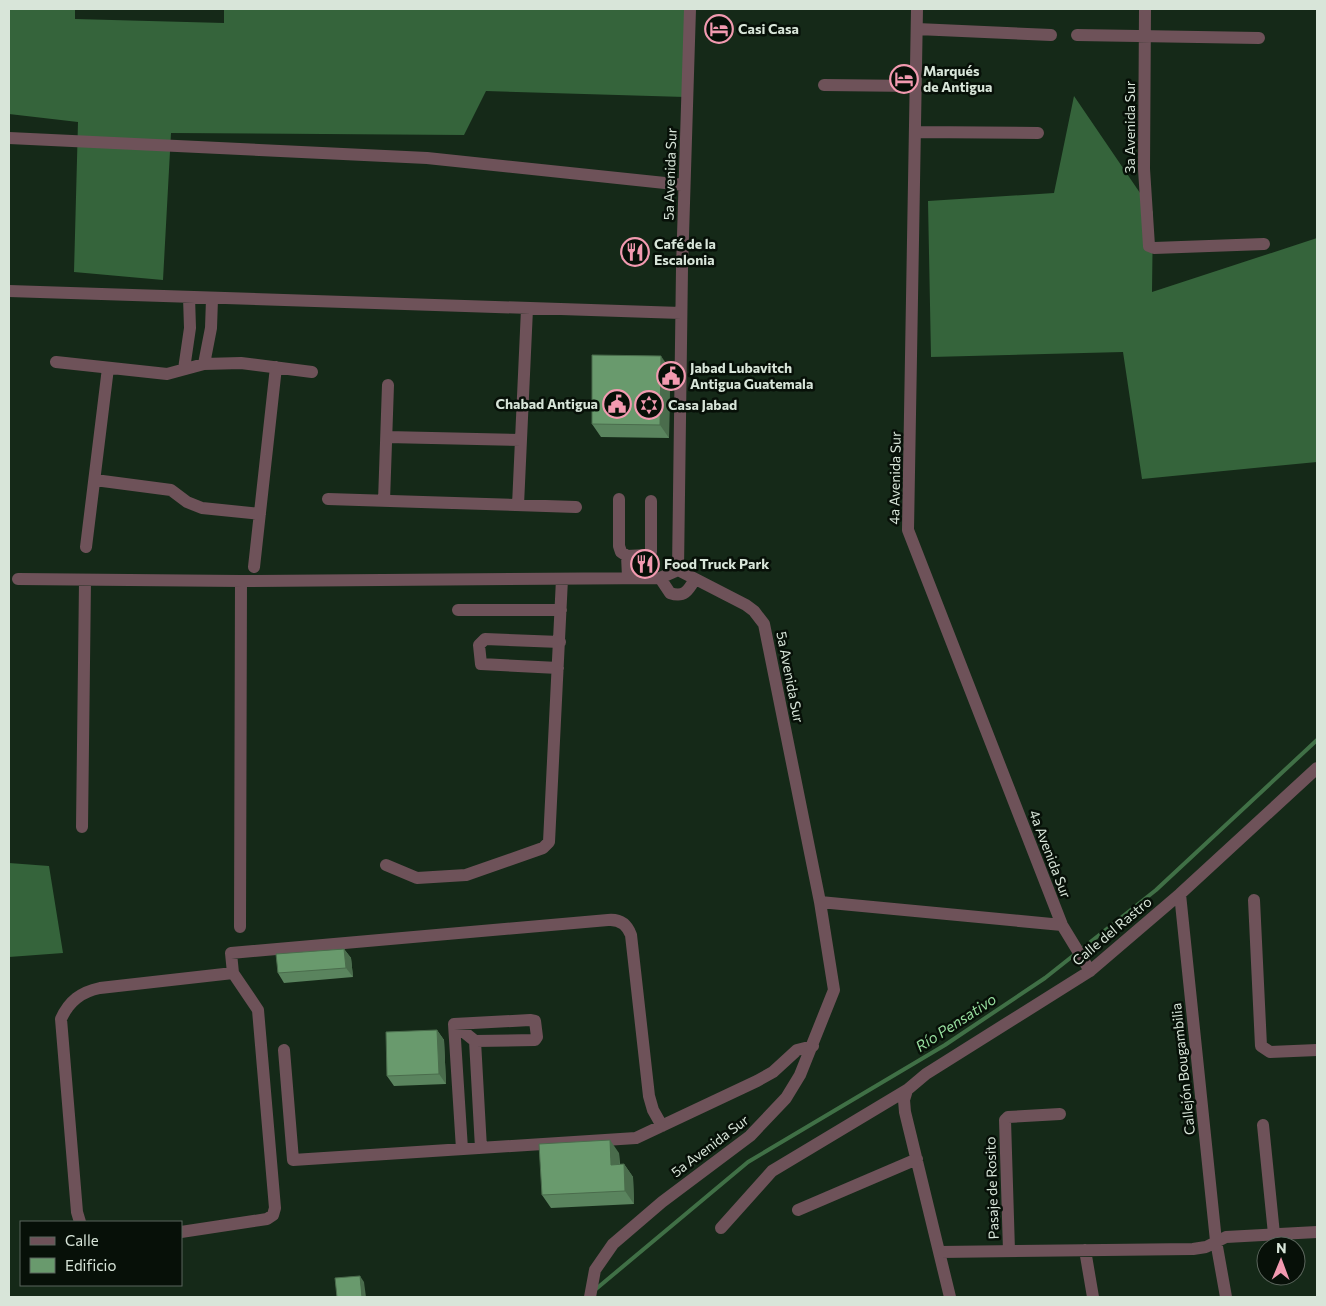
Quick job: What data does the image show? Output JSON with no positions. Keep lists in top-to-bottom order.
{
  "streets": {
    "street": [
      "3a Avenida Sur",
      "5a Avenida Sur",
      "4a Avenida Sur",
      "Calle del Rastro",
      "Callejón Bougambilia",
      "Pasaje de Rosito"
    ]
  },
  "crossings": [
    ["4a Avenida Sur", "Calle del Rastro"],
    ["Calle del Rastro", "Callejón Bougambilia"]
  ],
  "water": ["Río Pensativo"],
  "places": {
    "hotel": ["Casi Casa", "Marqués de Antigua"],
    "restaurant": ["Café de la Escalonia", "Food Truck Park"],
    "public building": ["Jabad Lubavitch Antigua Guatemala", "Chabad Antigua"],
    "synagogue": ["Casa Jabad"]
  },
  "legend": ["Calle", "Edificio"],
  "north": "top"
}
